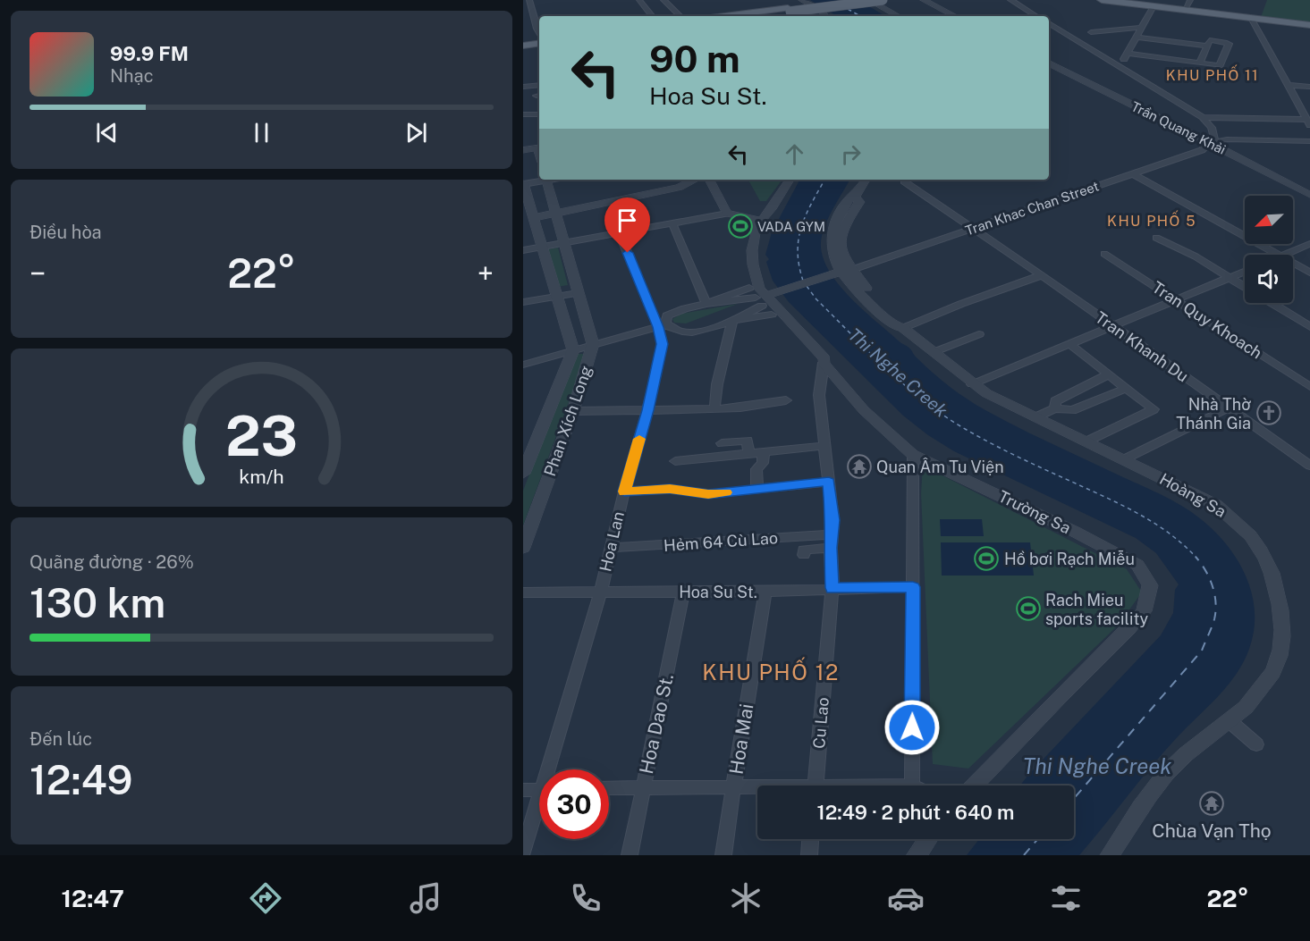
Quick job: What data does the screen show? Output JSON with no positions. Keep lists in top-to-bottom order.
{
  "streets": {
    "street": [
      "Trần Quang Khải",
      "Tran Khac Chan Street",
      "Tran Quy Khoach",
      "Tran Khanh Du",
      "Phan Xích Long",
      "Hoàng Sa",
      "Trường Sa",
      "Hoa Lan",
      "Hẻm 64 Cù Lao",
      "Hoa Su St.",
      "Cu Lao",
      "Hoa Dao St.",
      "Hoa Mai"
    ]
  },
  "crossings": [
    ["Trần Quang Khải", "Tran Khac Chan Street"],
    ["Tran Khac Chan Street", "Tran Khanh Du"],
    ["Tran Khac Chan Street", "Hoàng Sa"],
    ["Trường Sa", "Cu Lao"],
    ["Hoa Lan", "Hẻm 64 Cù Lao"],
    ["Hoa Lan", "Hoa Su St."],
    ["Hẻm 64 Cù Lao", "Cu Lao"],
    ["Hoa Su St.", "Cu Lao"],
    ["Hoa Su St.", "Hoa Dao St."],
    ["Hoa Su St.", "Hoa Mai"]
  ],
  "districts": ["KHU PHỐ 11", "KHU PHỐ 5", "KHU PHỐ 12"],
  "water": ["Thi Nghe Creek"],
  "places": {
    "sports": ["VADA GYM", "Hồ bơi Rạch Miễu", "Rach Mieu sports facility"],
    "church": ["Nhà Thờ Thánh Gia"],
    "temple": ["Quan Âm Tu Viện", "Chùa Vạn Thọ"]
  },
  "north": "bottom left",
  "page": {
    "turn": ["90 m", "Hoa Su St."],
    "song": ["99.9 FM", "Nhạc"],
    "tile": [
      "Điều hòa",
      ["Quãng đường · 26%", "130 km"],
      ["Đến lúc", "12:49"]
    ],
    "heat": ["−", "22°", "+"],
    "limit": "30",
    "trip": "12:49 · 2 phút · 640 m",
    "tabs": ["12:47", "22°"],
    "gauge": ["23", "km/h"]
  }
}
